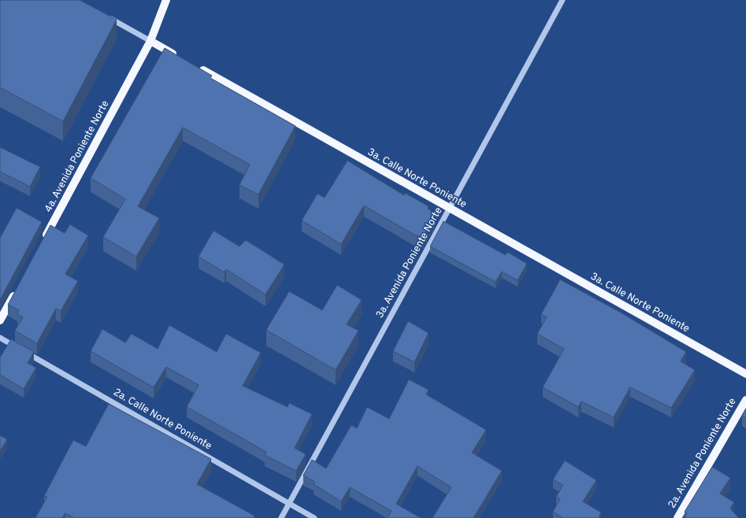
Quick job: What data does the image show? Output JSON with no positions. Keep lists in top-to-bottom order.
{
  "streets": {
    "main road": ["4a. Avenida Poniente Norte", "3a. Calle Norte Poniente", "2a. Avenida Poniente Norte"],
    "street": ["3a. Avenida Poniente Norte", "2a. Calle Norte Poniente"]
  },
  "crossings": [
    ["3a. Calle Norte Poniente", "3a. Avenida Poniente Norte"],
    ["3a. Avenida Poniente Norte", "2a. Calle Norte Poniente"]
  ]
}
